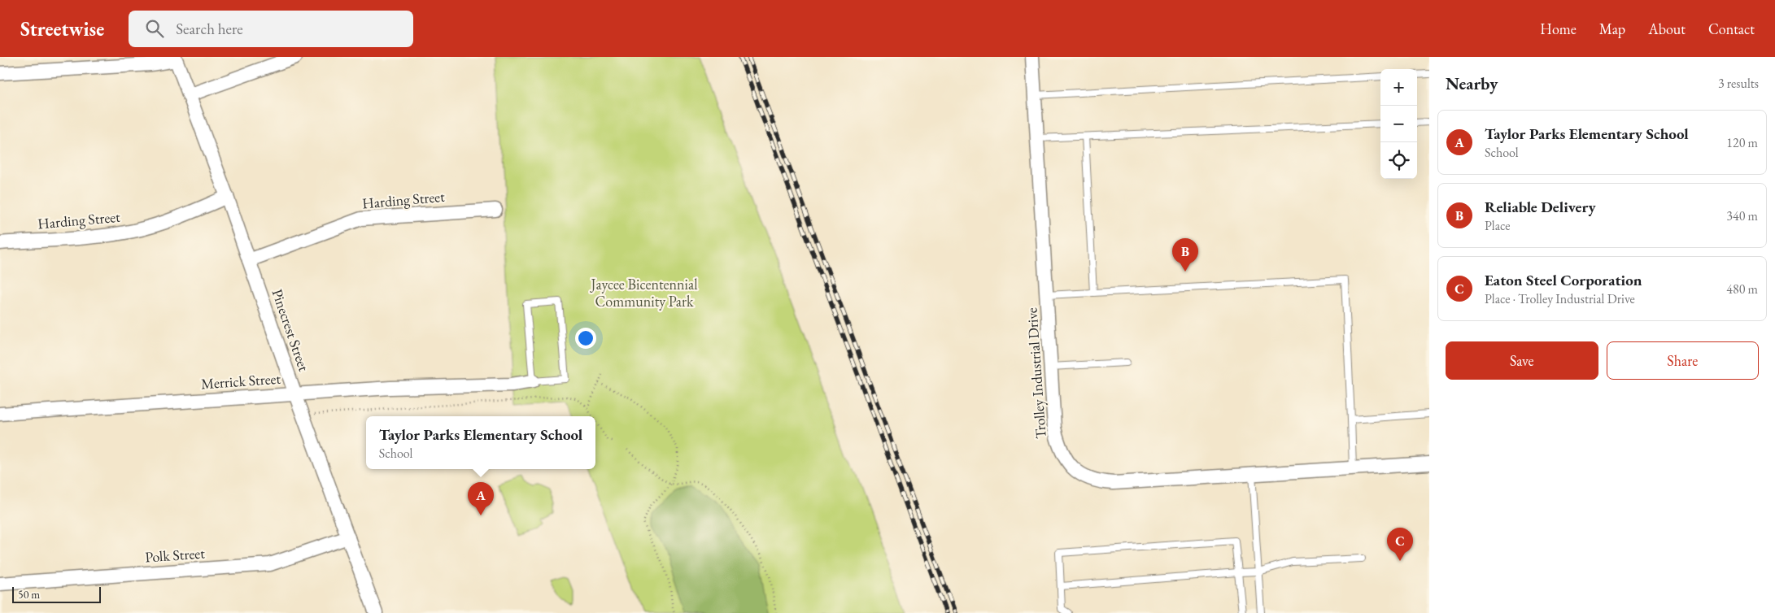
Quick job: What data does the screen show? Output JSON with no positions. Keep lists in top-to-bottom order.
{
  "streets": {
    "street": [
      "Harding Street",
      "Pinecrest Street",
      "Trolley Industrial Drive",
      "Merrick Street",
      "Polk Street"
    ]
  },
  "crossings": [
    ["Harding Street", "Pinecrest Street"],
    ["Pinecrest Street", "Merrick Street"],
    ["Pinecrest Street", "Polk Street"]
  ],
  "parks": ["Jaycee Bicentennial Community Park"],
  "scale_bar": "50 m",
  "page": {
    "header": "Streetwise",
    "search": "Search here",
    "nav": [
      "Home",
      "Map",
      "About",
      "Contact"
    ],
    "heading": ["Nearby", "3 results"],
    "map_buttons": ["+", "−"],
    "list": [
      {
        "mark": "A",
        "name": "Taylor Parks Elementary School",
        "note": "School",
        "value": "120 m"
      },
      {
        "mark": "B",
        "name": "Reliable Delivery",
        "note": "Place",
        "value": "340 m"
      },
      {
        "mark": "C",
        "name": "Eaton Steel Corporation",
        "note": "Place · Trolley Industrial Drive",
        "value": "480 m"
      }
    ],
    "pins": ["B", "A", "C"],
    "buttons": ["Save", "Share"],
    "popup": ["Taylor Parks Elementary School", "School"],
    "scale": "50 m"
  }
}
